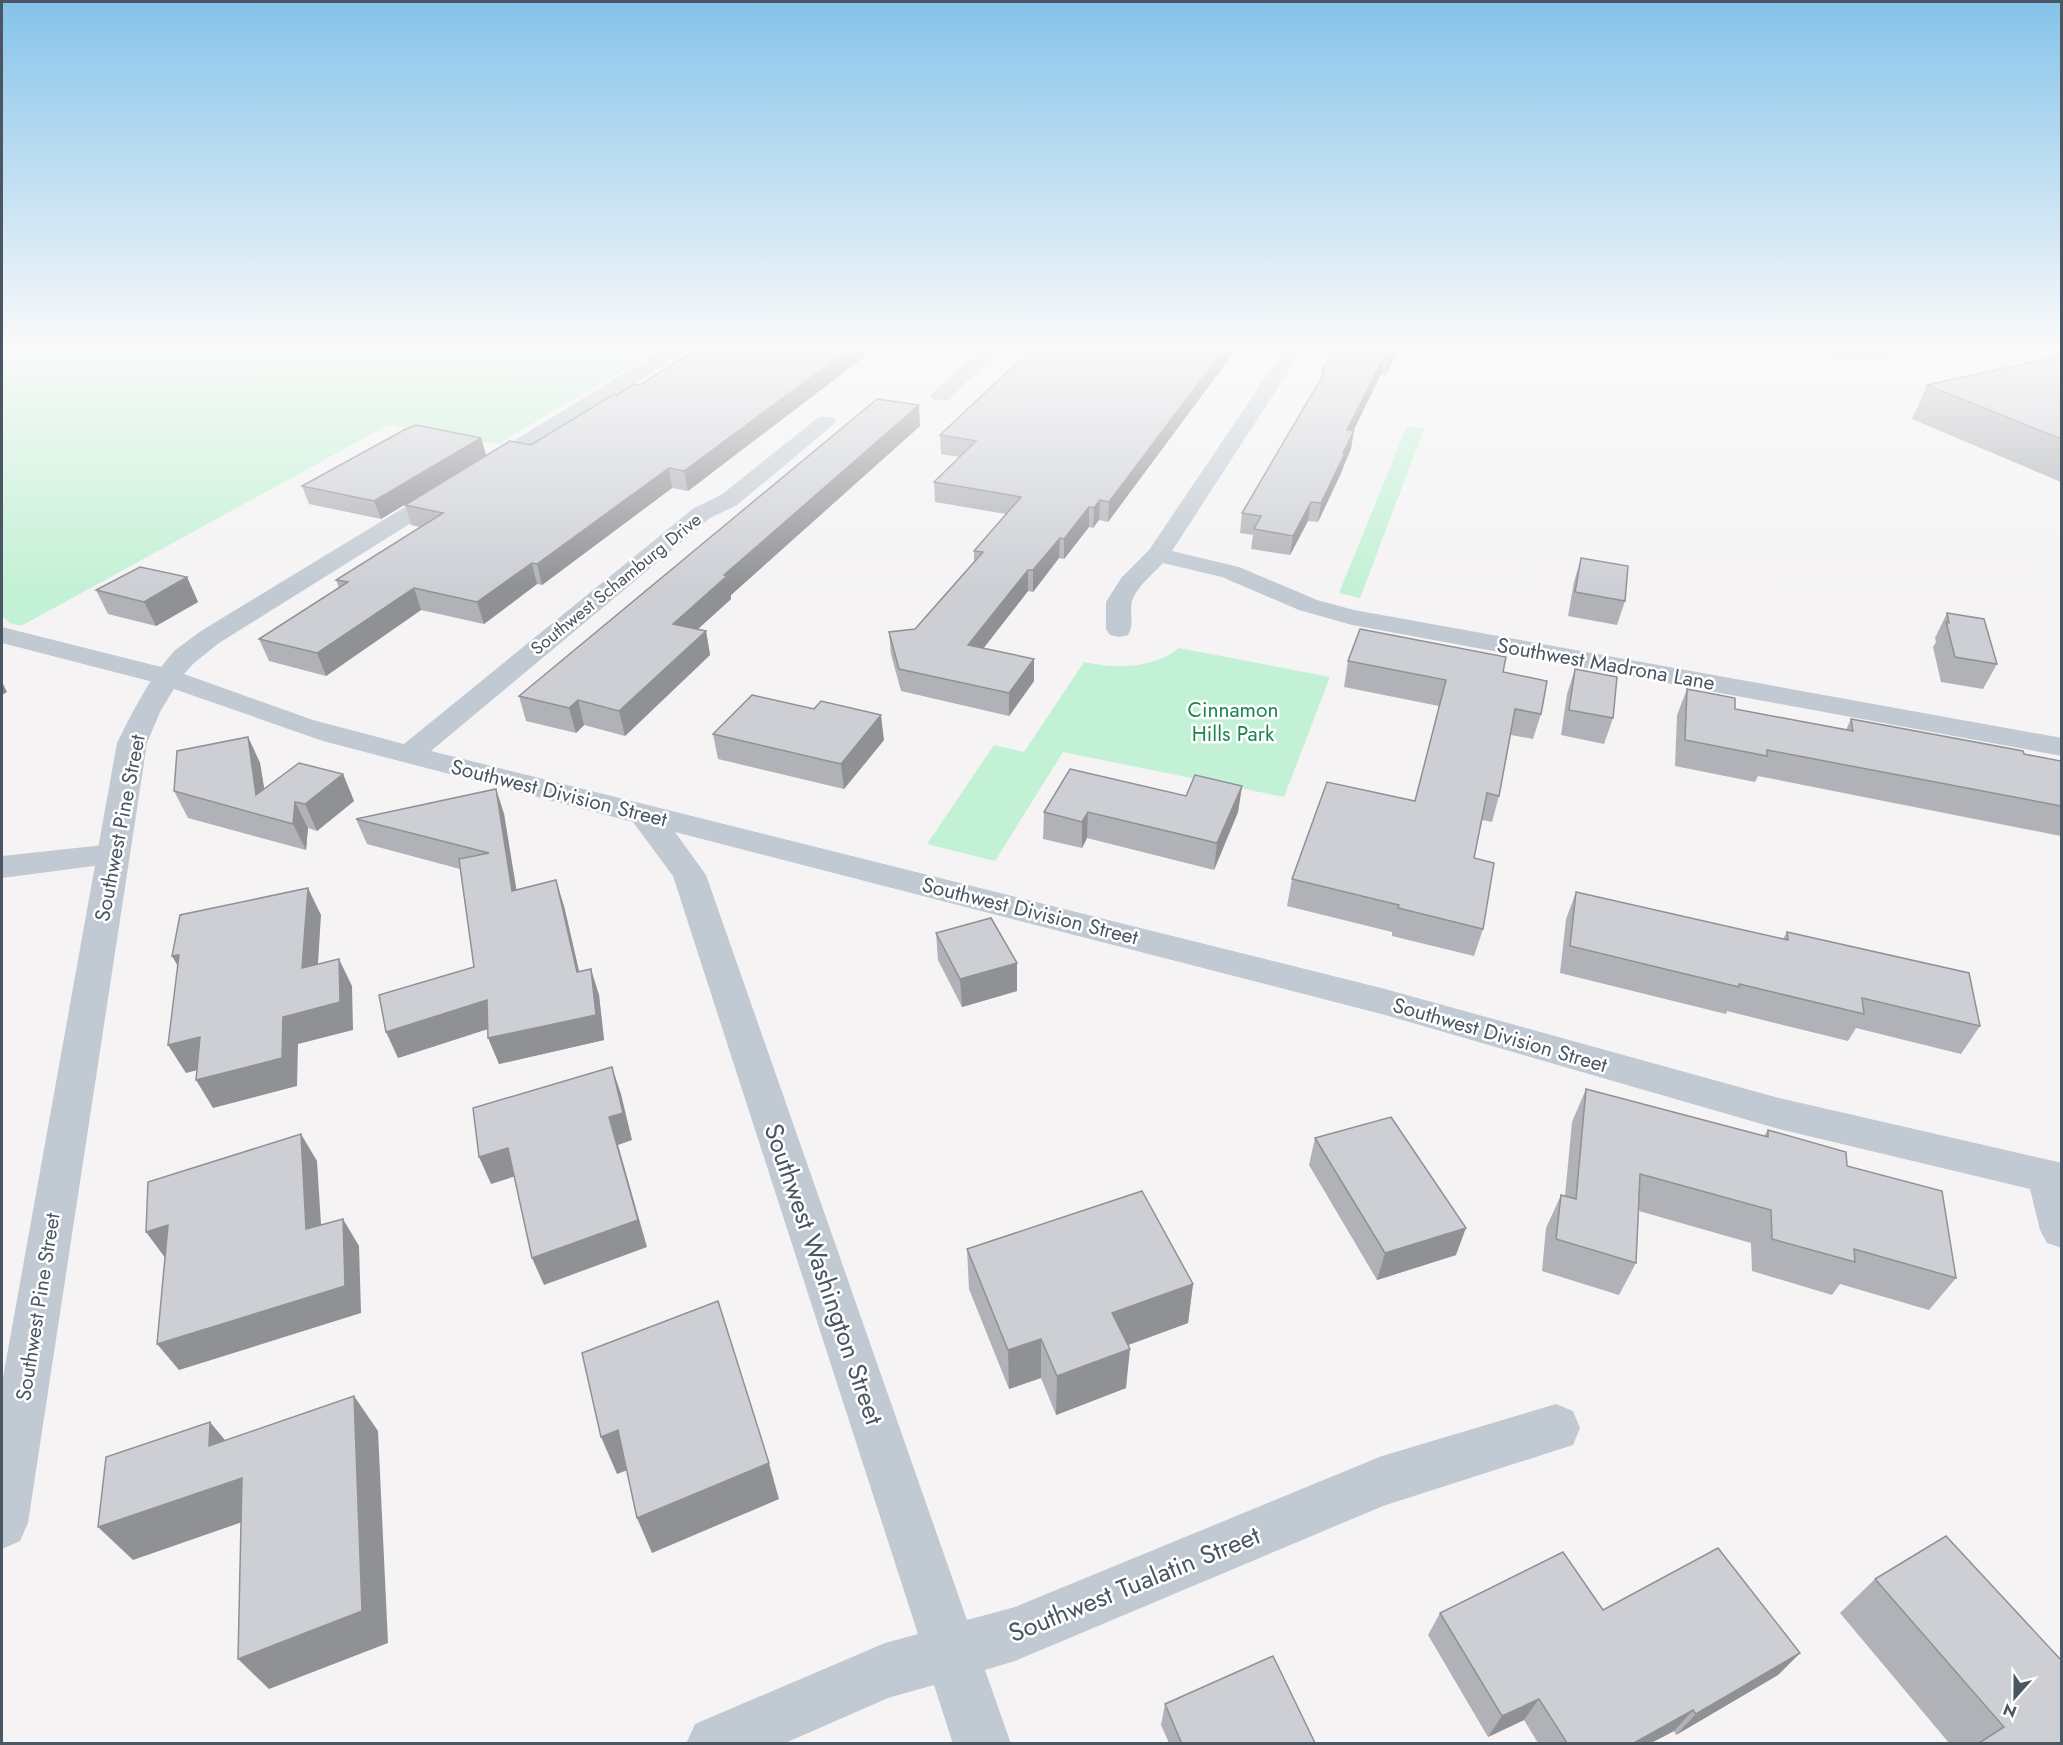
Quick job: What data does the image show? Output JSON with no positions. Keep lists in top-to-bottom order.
{
  "streets": {
    "street": [
      "Southwest Schamburg Drive",
      "Southwest Madrona Lane",
      "Southwest Division Street",
      "Southwest Pine Street",
      "Southwest Washington Street",
      "Southwest Tualatin Street"
    ]
  },
  "crossings": [
    ["Southwest Schamburg Drive", "Southwest Division Street"],
    ["Southwest Division Street", "Southwest Pine Street"],
    ["Southwest Division Street", "Southwest Washington Street"],
    ["Southwest Washington Street", "Southwest Tualatin Street"]
  ],
  "parks": ["Cinnamon Hills Park"],
  "north": "bottom"
}
